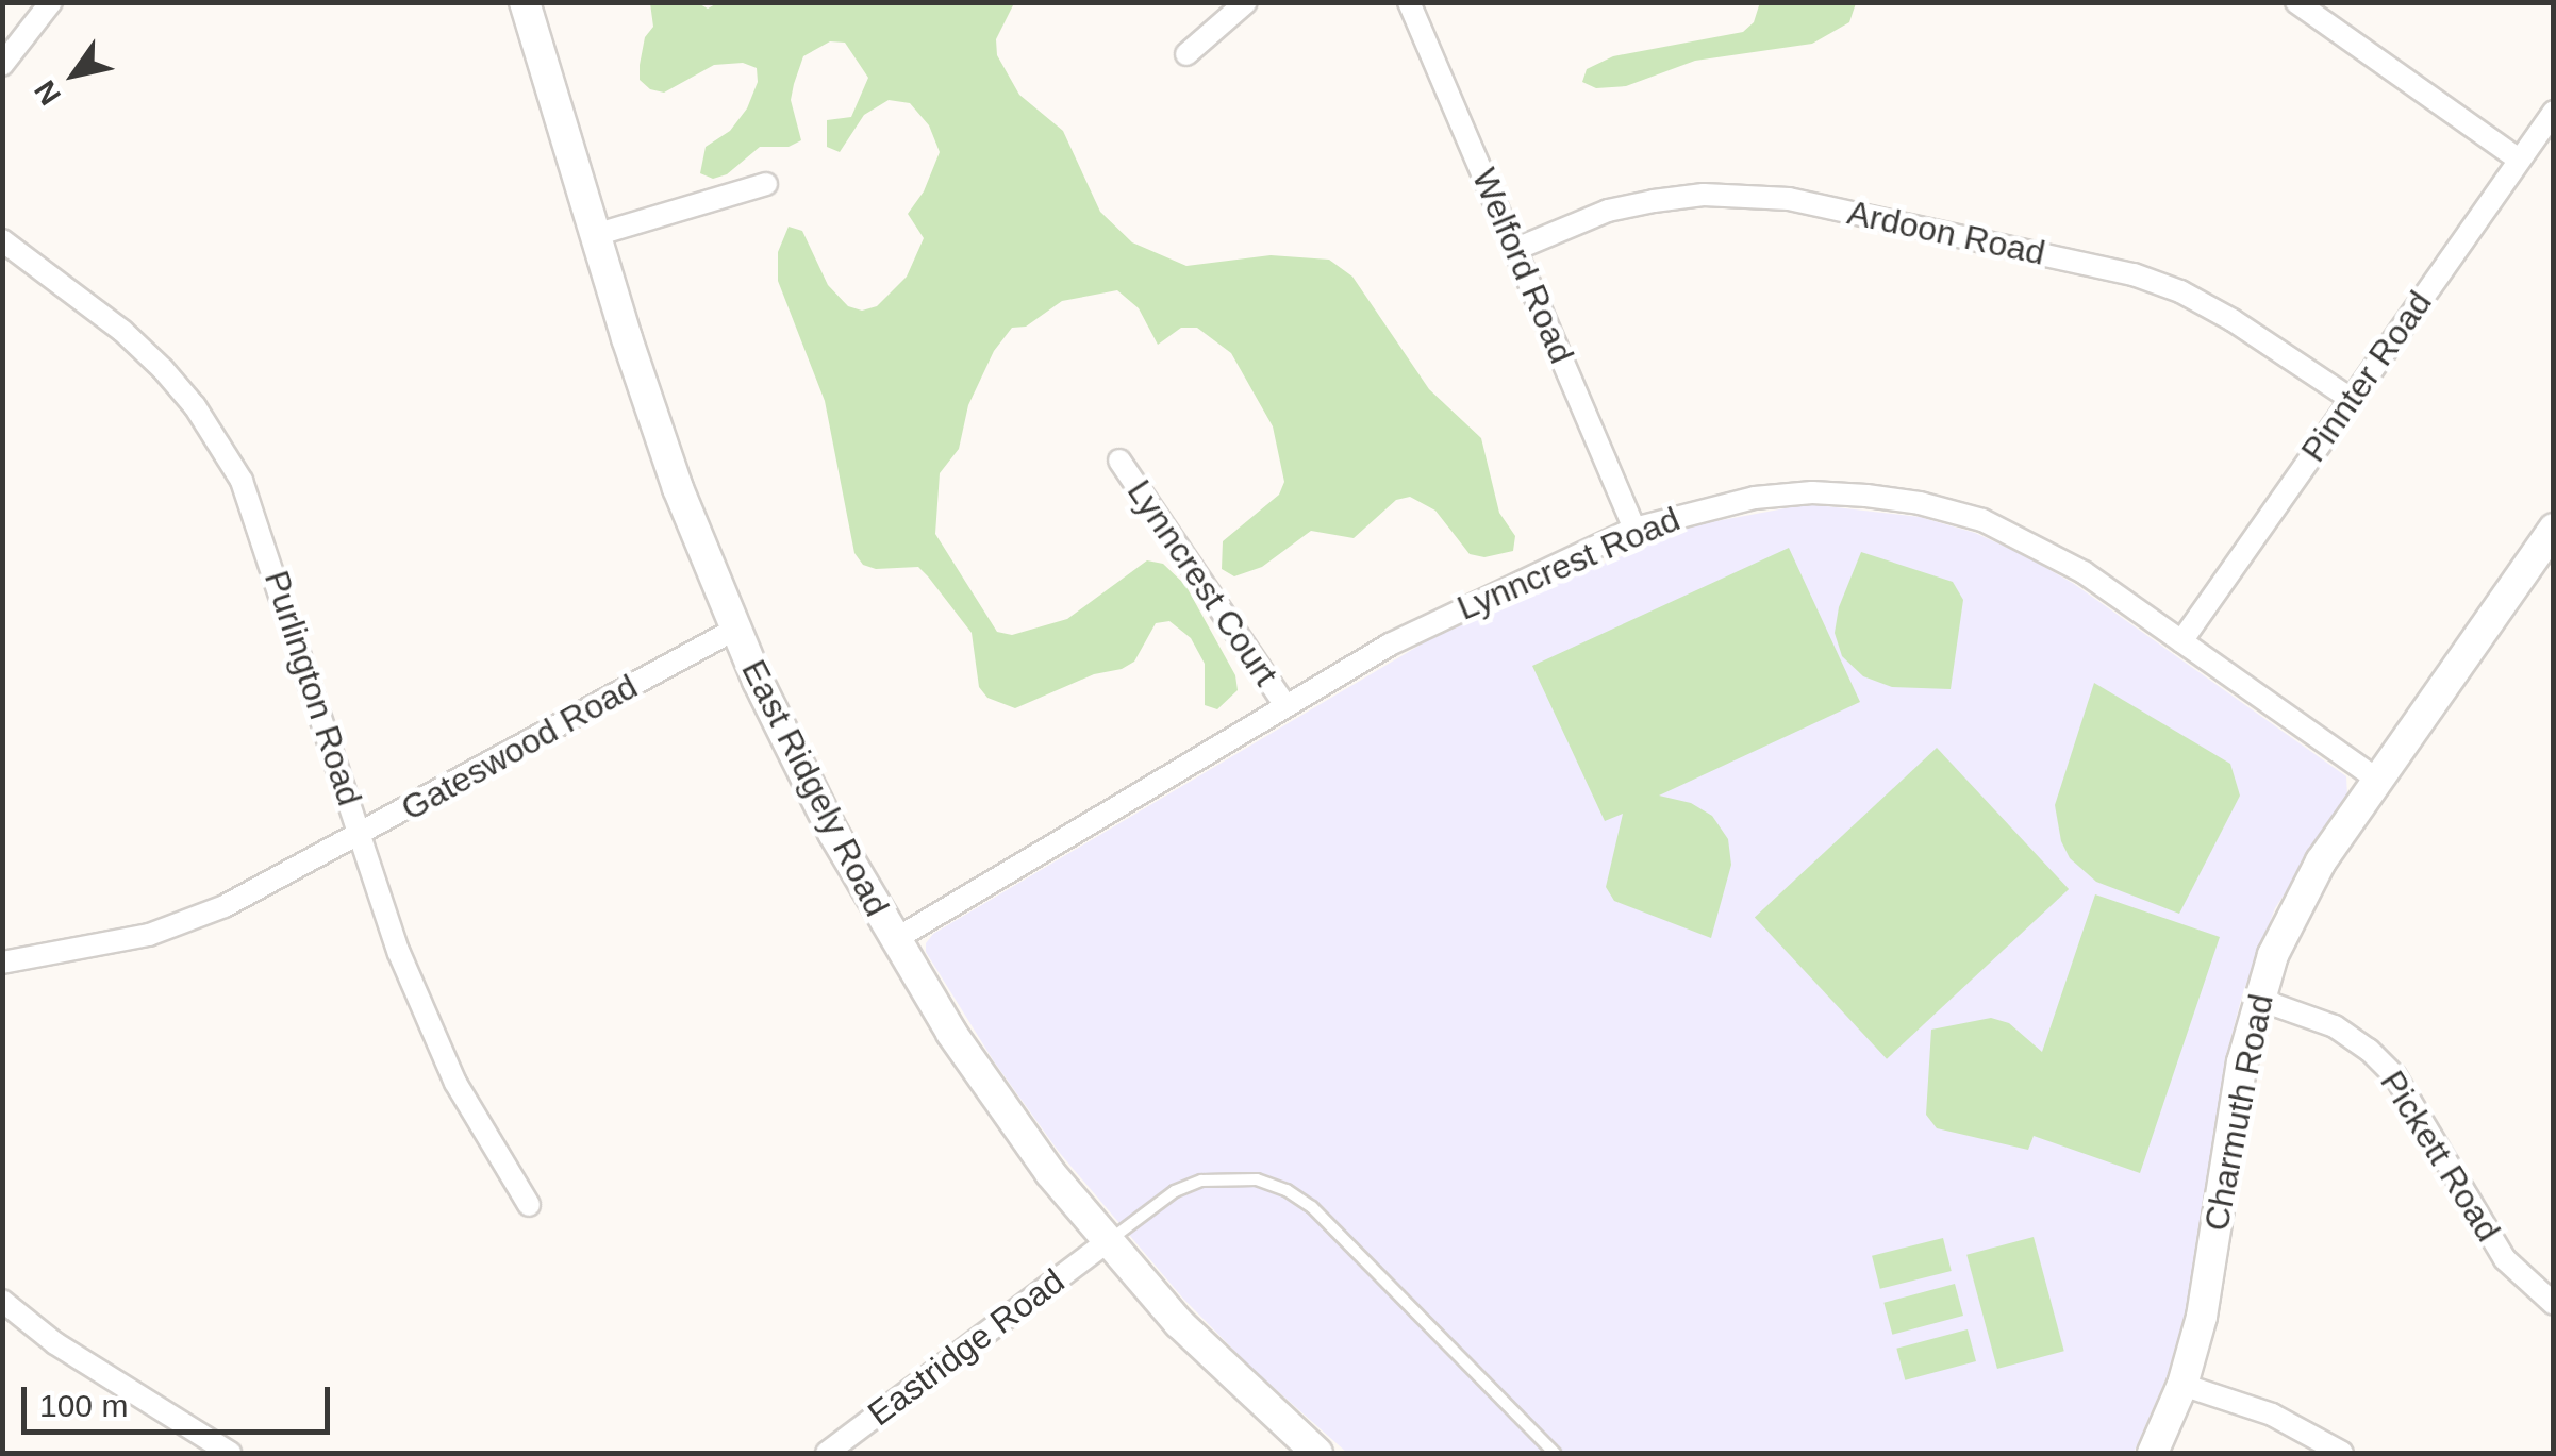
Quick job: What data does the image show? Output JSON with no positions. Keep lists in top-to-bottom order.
{
  "streets": {
    "street": [
      "Ardoon Road",
      "Welford Road",
      "Pinnter Road",
      "Lynncrest Road",
      "Lynncrest Court",
      "Purlington Road",
      "Gateswood Road",
      "East Ridgely Road",
      "Charmuth Road",
      "Pickett Road",
      "Eastridge Road"
    ]
  },
  "crossings": [
    ["Ardoon Road", "Welford Road"],
    ["Ardoon Road", "Pinnter Road"],
    ["Welford Road", "Lynncrest Road"],
    ["Pinnter Road", "Lynncrest Road"],
    ["Lynncrest Road", "Lynncrest Court"],
    ["Lynncrest Road", "East Ridgely Road"],
    ["Lynncrest Road", "Charmuth Road"],
    ["Purlington Road", "Gateswood Road"],
    ["Gateswood Road", "East Ridgely Road"],
    ["East Ridgely Road", "Eastridge Road"],
    ["Charmuth Road", "Pickett Road"]
  ],
  "scale_bar": "100 m",
  "north": "bottom left"
}
